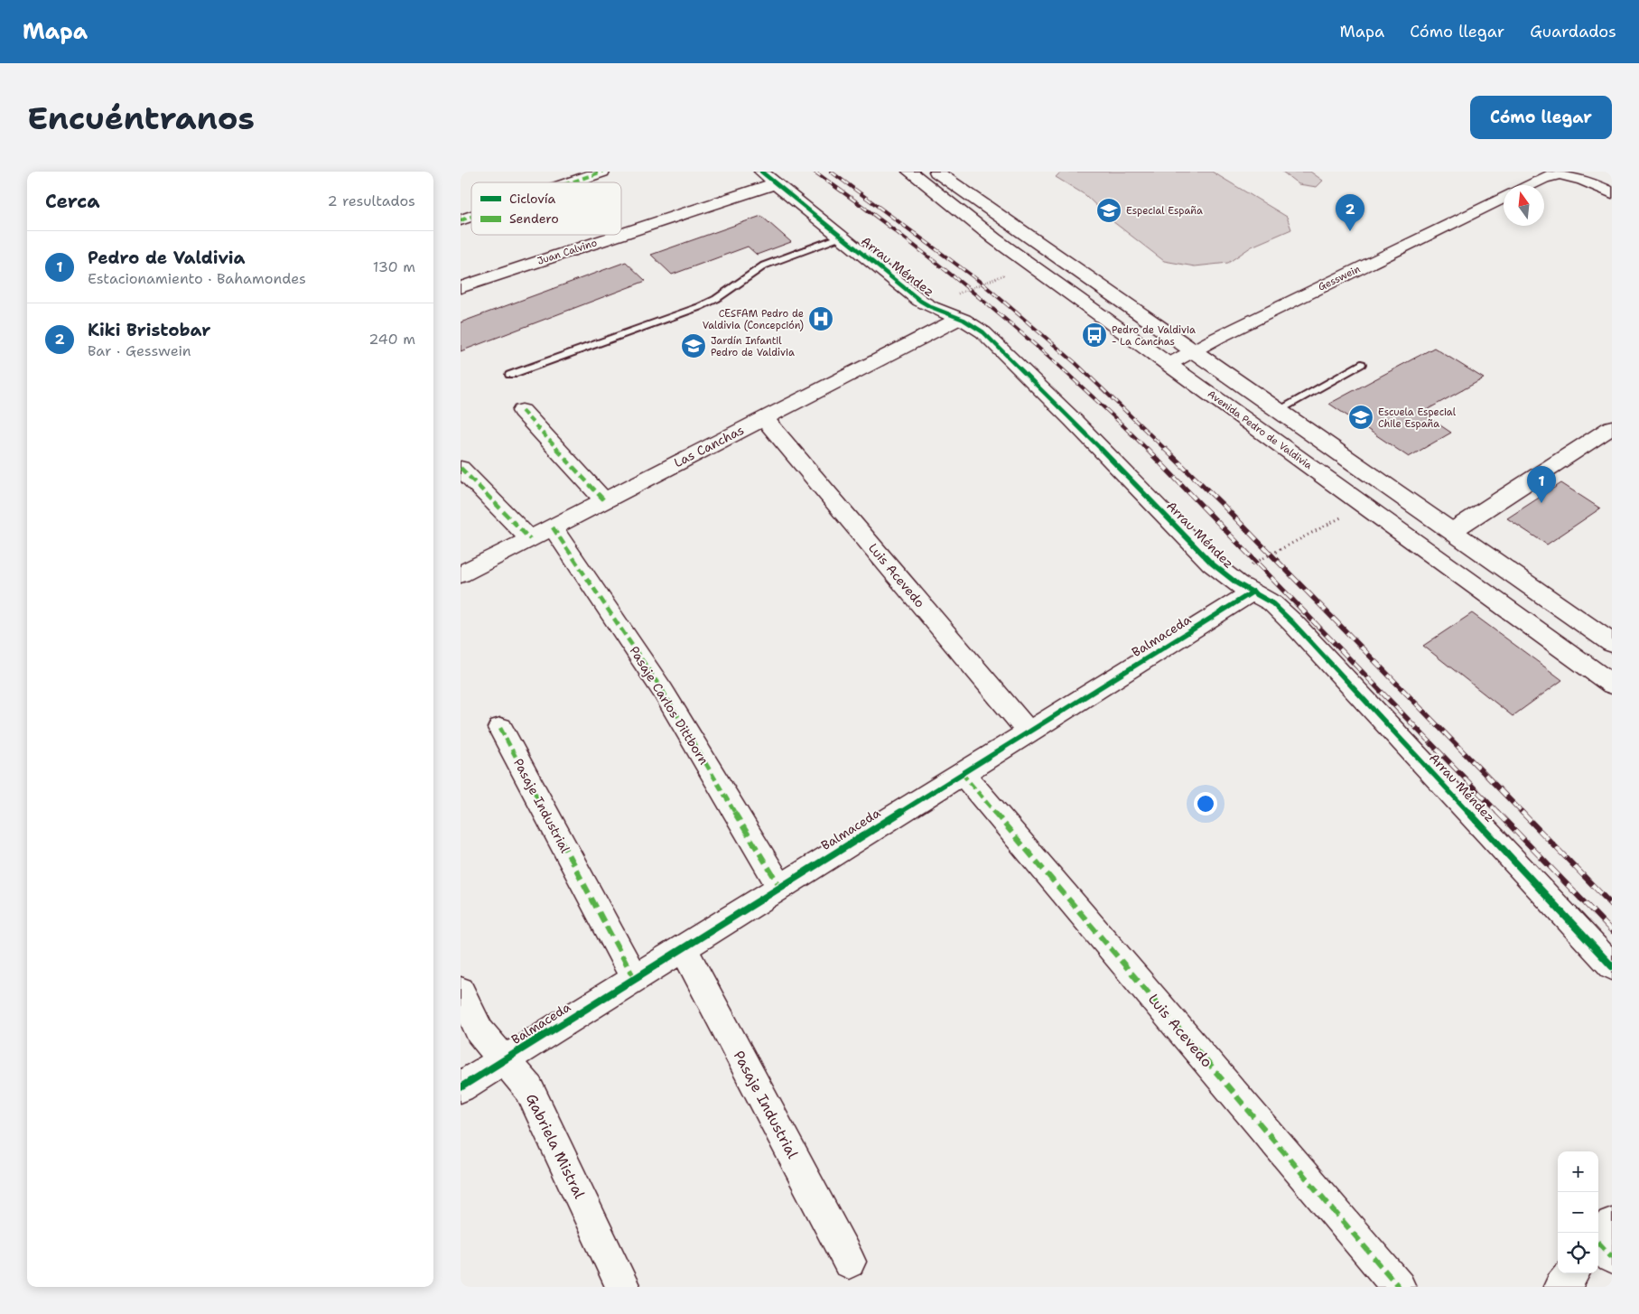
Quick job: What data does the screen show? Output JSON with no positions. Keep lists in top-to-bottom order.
{
  "streets": {
    "street": [
      "Juan Calvino",
      "Arrau Méndez",
      "Gesswein",
      "Avenida Pedro de Valdivia",
      "Las Canchas",
      "Luis Acevedo",
      "Balmaceda",
      "Pasaje Carlos Dittborn",
      "Pasaje Industrial",
      "Gabriela Mistral"
    ]
  },
  "crossings": [
    ["Juan Calvino", "Arrau Méndez"],
    ["Arrau Méndez", "Las Canchas"],
    ["Arrau Méndez", "Balmaceda"],
    ["Gesswein", "Avenida Pedro de Valdivia"],
    ["Las Canchas", "Luis Acevedo"],
    ["Las Canchas", "Pasaje Carlos Dittborn"],
    ["Luis Acevedo", "Balmaceda"],
    ["Balmaceda", "Pasaje Carlos Dittborn"],
    ["Balmaceda", "Pasaje Industrial"],
    ["Balmaceda", "Gabriela Mistral"]
  ],
  "places": {
    "school or university": ["Especial España", "Jardín Infantil Pedro de Valdivia", "Escuela Especial Chile España"],
    "hospital": ["CESFAM Pedro de Valdivia (Concepción)"],
    "bus stop": ["Pedro de Valdivia - La Canchas"]
  },
  "legend": ["Ciclovía", "Sendero"],
  "north": "top",
  "page": {
    "header": "Mapa",
    "nav": ["Mapa", "Cómo llegar", "Guardados"],
    "buttons": "Cómo llegar",
    "title": "Encuéntranos",
    "heading": ["Cerca", "2 resultados"],
    "pins": ["2", "1"],
    "list": [
      {
        "mark": "1",
        "name": "Pedro de Valdivia",
        "note": "Estacionamiento · Bahamondes",
        "value": "130 m"
      },
      {
        "mark": "2",
        "name": "Kiki Bristobar",
        "note": "Bar · Gesswein",
        "value": "240 m"
      }
    ],
    "map_buttons": ["+", "−"]
  }
}
